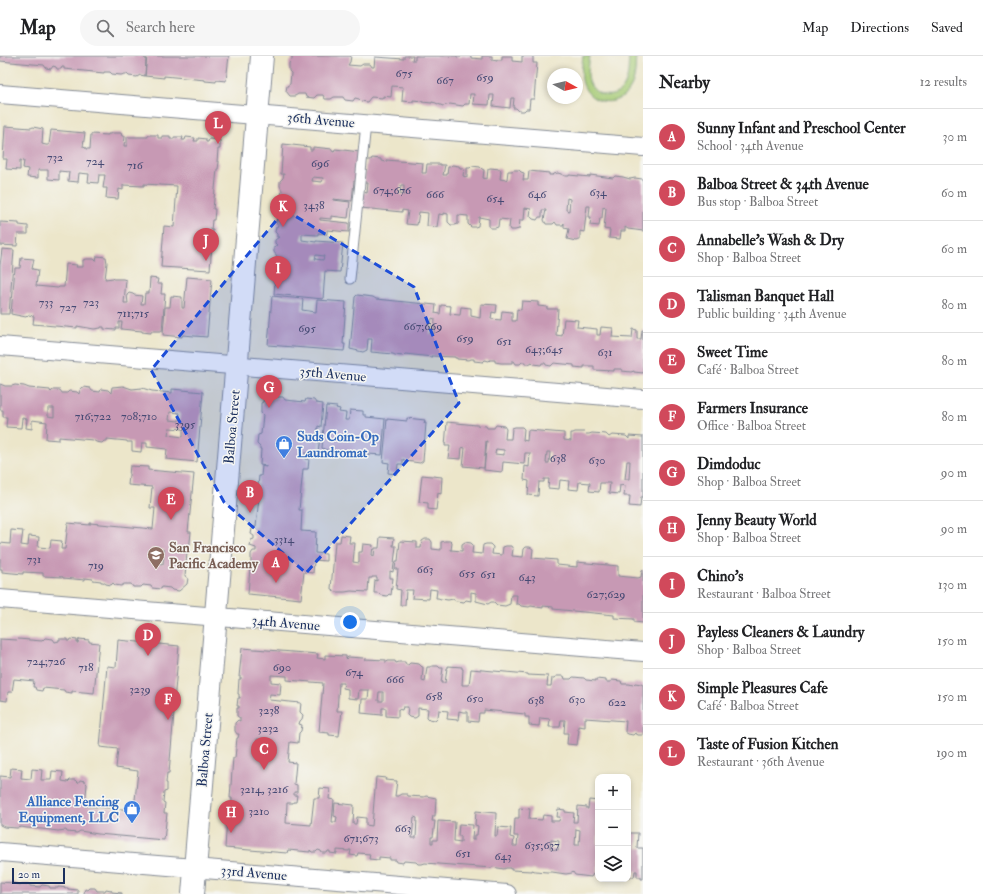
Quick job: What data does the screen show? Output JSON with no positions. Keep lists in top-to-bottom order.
{
  "streets": {
    "street": [
      "36th Avenue",
      "35th Avenue",
      "Balboa Street",
      "34th Avenue",
      "33rd Avenue"
    ]
  },
  "crossings": [
    ["36th Avenue", "Balboa Street"],
    ["35th Avenue", "Balboa Street"],
    ["Balboa Street", "34th Avenue"],
    ["Balboa Street", "33rd Avenue"]
  ],
  "places": {
    "shop": ["Suds Coin-Op Laundromat", "Alliance Fencing Equipment, LLC"],
    "school or university": ["San Francisco Pacific Academy"]
  },
  "house_numbers": [
    "675",
    "659",
    "667",
    "732",
    "724",
    "696",
    "716",
    "674;676",
    "634",
    "666",
    "646",
    "654",
    "3438",
    "733",
    "723",
    "727",
    "711;715",
    "667;669",
    "695",
    "659",
    "651",
    "643;645",
    "631",
    "716;722",
    "708;710",
    "3395",
    "638",
    "630",
    "3314",
    "731",
    "719",
    "663",
    "655",
    "651",
    "643",
    "627;629",
    "724;726",
    "718",
    "690",
    "674",
    "666",
    "3239",
    "658",
    "650",
    "630",
    "638",
    "622",
    "3238",
    "3232",
    "3214, 3216",
    "3210",
    "663",
    "671;673",
    "635;637",
    "651",
    "643"
  ],
  "scale_bar": "20 m",
  "north": "right",
  "page": {
    "header": "Map",
    "search": "Search here",
    "nav": ["Map", "Directions", "Saved"],
    "heading": ["Nearby", "12 results"],
    "list": [
      {
        "mark": "A",
        "name": "Sunny Infant and Preschool Center",
        "note": "School · 34th Avenue",
        "value": "30 m"
      },
      {
        "mark": "B",
        "name": "Balboa Street & 34th Avenue",
        "note": "Bus stop · Balboa Street",
        "value": "60 m"
      },
      {
        "mark": "C",
        "name": "Annabelle's Wash & Dry",
        "note": "Shop · Balboa Street",
        "value": "60 m"
      },
      {
        "mark": "D",
        "name": "Talisman Banquet Hall",
        "note": "Public building · 34th Avenue",
        "value": "80 m"
      },
      {
        "mark": "E",
        "name": "Sweet Time",
        "note": "Café · Balboa Street",
        "value": "80 m"
      },
      {
        "mark": "F",
        "name": "Farmers Insurance",
        "note": "Office · Balboa Street",
        "value": "80 m"
      },
      {
        "mark": "G",
        "name": "Dimdoduc",
        "note": "Shop · Balboa Street",
        "value": "90 m"
      },
      {
        "mark": "H",
        "name": "Jenny Beauty World",
        "note": "Shop · Balboa Street",
        "value": "90 m"
      },
      {
        "mark": "I",
        "name": "Chino's",
        "note": "Restaurant · Balboa Street",
        "value": "130 m"
      },
      {
        "mark": "J",
        "name": "Payless Cleaners & Laundry",
        "note": "Shop · Balboa Street",
        "value": "150 m"
      },
      {
        "mark": "K",
        "name": "Simple Pleasures Cafe",
        "note": "Café · Balboa Street",
        "value": "150 m"
      },
      {
        "mark": "L",
        "name": "Taste of Fusion Kitchen",
        "note": "Restaurant · 36th Avenue",
        "value": "190 m"
      }
    ],
    "pins": [
      "L",
      "K",
      "J",
      "I",
      "G",
      "B",
      "E",
      "A",
      "D",
      "F",
      "C",
      "H"
    ],
    "map_buttons": ["+", "−"],
    "scale": "20 m"
  }
}
